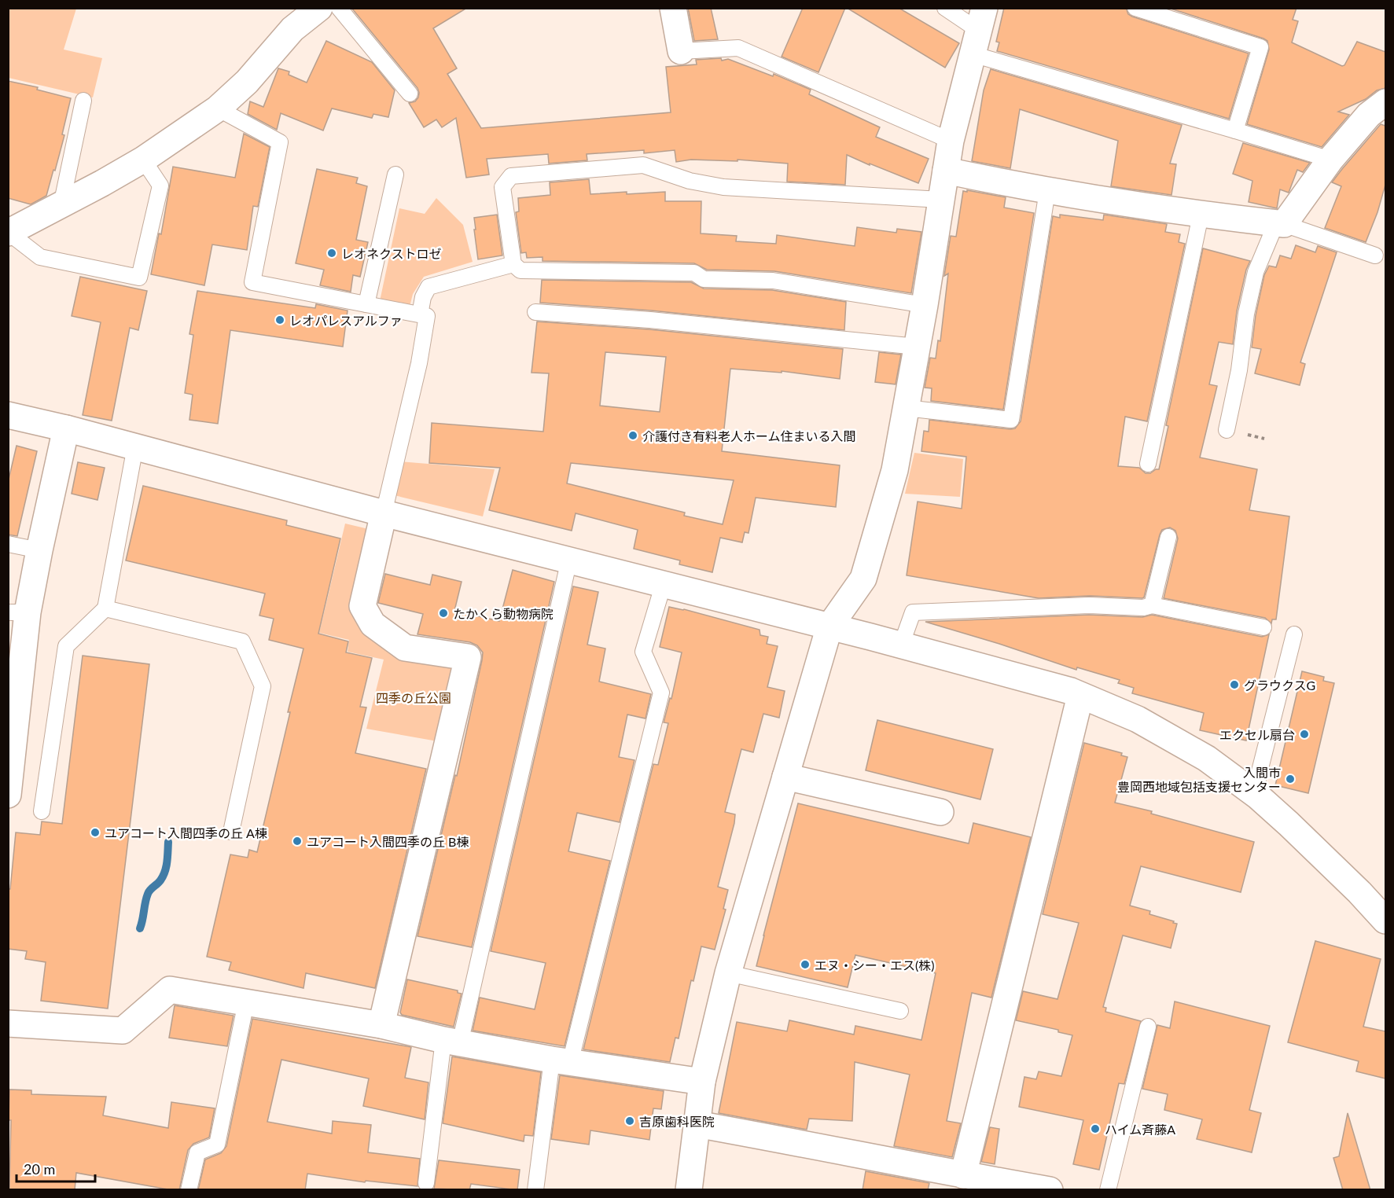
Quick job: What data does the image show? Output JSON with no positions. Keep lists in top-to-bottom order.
{
  "parks": ["四季の丘公園"],
  "places": [
    "レオネクストロゼ",
    "レオパレスアルファ",
    "介護付き有料老人ホーム住まいる入間",
    "たかくら動物病院",
    "グラウクスG",
    "エクセル扇台",
    "入間市 豊岡西地域包括支援センター",
    "ユアコート入間四季の丘 A棟",
    "ユアコート入間四季の丘 B棟",
    "エヌ・シー・エス(株)",
    "吉原歯科医院",
    "ハイム斉藤A"
  ],
  "scale_bar": "20 m"
}
